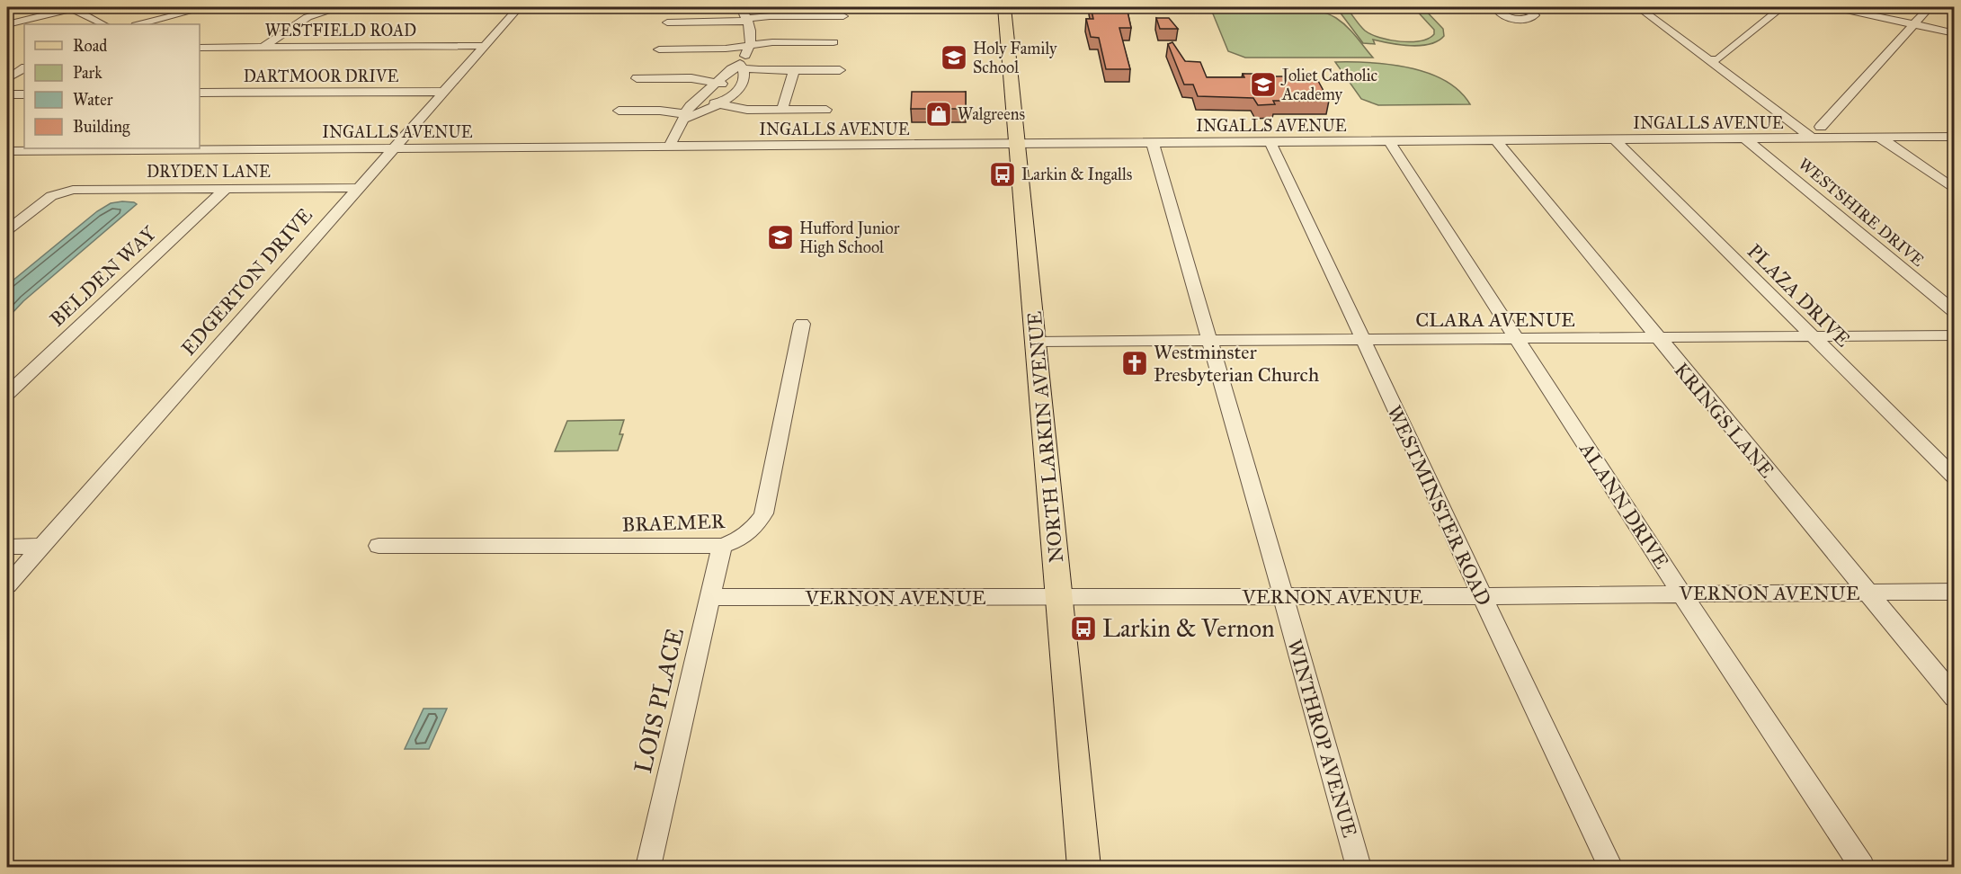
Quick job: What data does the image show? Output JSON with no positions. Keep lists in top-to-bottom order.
{
  "streets": {
    "main road": ["NORTH LARKIN AVENUE"],
    "street": [
      "WESTFIELD ROAD",
      "DARTMOOR DRIVE",
      "INGALLS AVENUE",
      "DRYDEN LANE",
      "WESTSHIRE DRIVE",
      "BELDEN WAY",
      "EDGERTON DRIVE",
      "PLAZA DRIVE",
      "CLARA AVENUE",
      "KRINGS LANE",
      "WESTMINSTER ROAD",
      "ALANN DRIVE",
      "BRAEMER",
      "VERNON AVENUE",
      "LOIS PLACE",
      "WINTHROP AVENUE"
    ]
  },
  "crossings": [
    ["WESTFIELD ROAD", "EDGERTON DRIVE"],
    ["DARTMOOR DRIVE", "EDGERTON DRIVE"],
    ["INGALLS AVENUE", "WESTSHIRE DRIVE"],
    ["INGALLS AVENUE", "EDGERTON DRIVE"],
    ["INGALLS AVENUE", "PLAZA DRIVE"],
    ["INGALLS AVENUE", "KRINGS LANE"],
    ["INGALLS AVENUE", "NORTH LARKIN AVENUE"],
    ["INGALLS AVENUE", "WESTMINSTER ROAD"],
    ["INGALLS AVENUE", "ALANN DRIVE"],
    ["INGALLS AVENUE", "WINTHROP AVENUE"],
    ["DRYDEN LANE", "BELDEN WAY"],
    ["DRYDEN LANE", "EDGERTON DRIVE"],
    ["PLAZA DRIVE", "CLARA AVENUE"],
    ["CLARA AVENUE", "KRINGS LANE"],
    ["CLARA AVENUE", "NORTH LARKIN AVENUE"],
    ["CLARA AVENUE", "WESTMINSTER ROAD"],
    ["CLARA AVENUE", "ALANN DRIVE"],
    ["CLARA AVENUE", "WINTHROP AVENUE"],
    ["KRINGS LANE", "VERNON AVENUE"],
    ["NORTH LARKIN AVENUE", "VERNON AVENUE"],
    ["WESTMINSTER ROAD", "VERNON AVENUE"],
    ["ALANN DRIVE", "VERNON AVENUE"],
    ["BRAEMER", "LOIS PLACE"],
    ["VERNON AVENUE", "LOIS PLACE"],
    ["VERNON AVENUE", "WINTHROP AVENUE"]
  ],
  "places": {
    "school or university": ["Holy Family School", "Joliet Catholic Academy", "Hufford Junior High School"],
    "shop": ["Walgreens"],
    "bus stop": ["Larkin & Ingalls", "Larkin & Vernon"],
    "church": ["Westminster Presbyterian Church"]
  },
  "legend": [
    "Road",
    "Park",
    "Water",
    "Building"
  ]
}
